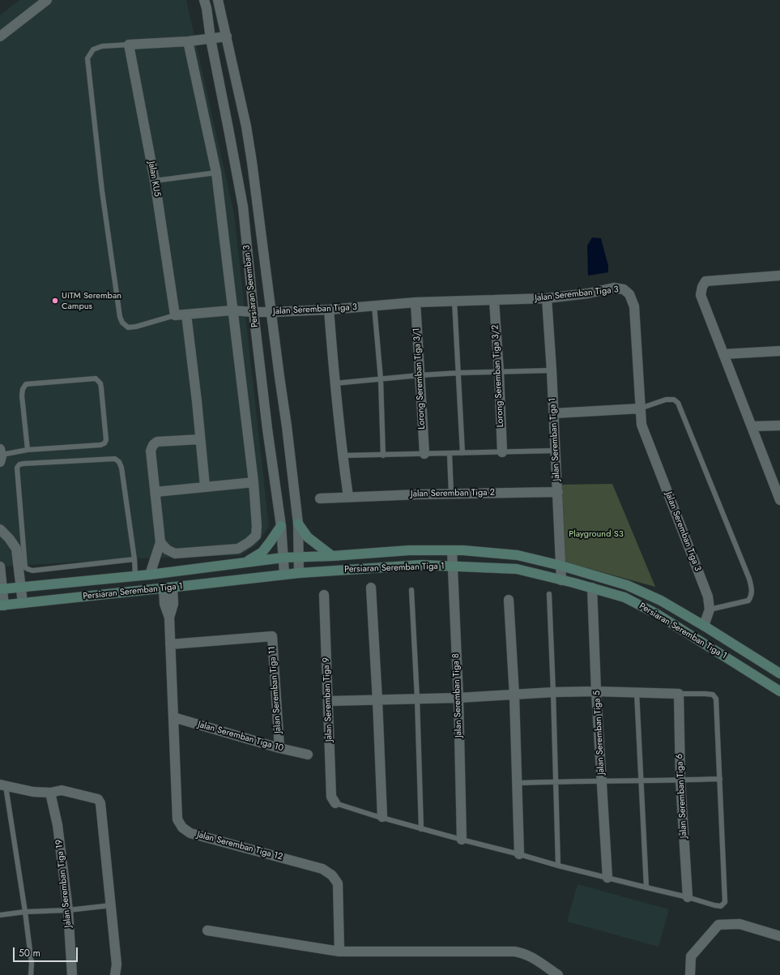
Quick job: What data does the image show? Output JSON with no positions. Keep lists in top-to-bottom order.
{
  "streets": {
    "main road": ["Persiaran Seremban Tiga 1"],
    "street": [
      "Jalan KU5",
      "Persiaran Seremban 3",
      "Jalan Seremban Tiga 3",
      "Lorong Seremban Tiga 3/2",
      "Lorong Seremban Tiga 3/1",
      "Jalan Seremban Tiga 1",
      "Jalan Seremban Tiga 2",
      "Jalan Seremban Tiga 11",
      "Jalan Seremban Tiga 8",
      "Jalan Seremban Tiga 9",
      "Jalan Seremban Tiga 5",
      "Jalan Seremban Tiga 10",
      "Jalan Seremban Tiga 6",
      "Jalan Seremban Tiga 12",
      "Jalan Seremban Tiga 19"
    ]
  },
  "crossings": [
    ["Jalan KU5", "Jalan Seremban Tiga 3"],
    ["Persiaran Seremban 3", "Jalan Seremban Tiga 3"],
    ["Persiaran Seremban 3", "Persiaran Seremban Tiga 1"],
    ["Jalan Seremban Tiga 3", "Lorong Seremban Tiga 3/2"],
    ["Jalan Seremban Tiga 3", "Lorong Seremban Tiga 3/1"],
    ["Jalan Seremban Tiga 3", "Jalan Seremban Tiga 1"],
    ["Jalan Seremban Tiga 3", "Persiaran Seremban Tiga 1"],
    ["Jalan Seremban Tiga 1", "Jalan Seremban Tiga 2"],
    ["Jalan Seremban Tiga 1", "Persiaran Seremban Tiga 1"],
    ["Persiaran Seremban Tiga 1", "Jalan Seremban Tiga 8"],
    ["Persiaran Seremban Tiga 1", "Jalan Seremban Tiga 5"],
    ["Persiaran Seremban Tiga 1", "Jalan Seremban Tiga 12"],
    ["Jalan Seremban Tiga 11", "Jalan Seremban Tiga 10"],
    ["Jalan Seremban Tiga 11", "Jalan Seremban Tiga 12"],
    ["Jalan Seremban Tiga 10", "Jalan Seremban Tiga 12"]
  ],
  "parks": ["Playground S3"],
  "places": ["UiTM Seremban Campus"],
  "scale_bar": "50 m"
}
